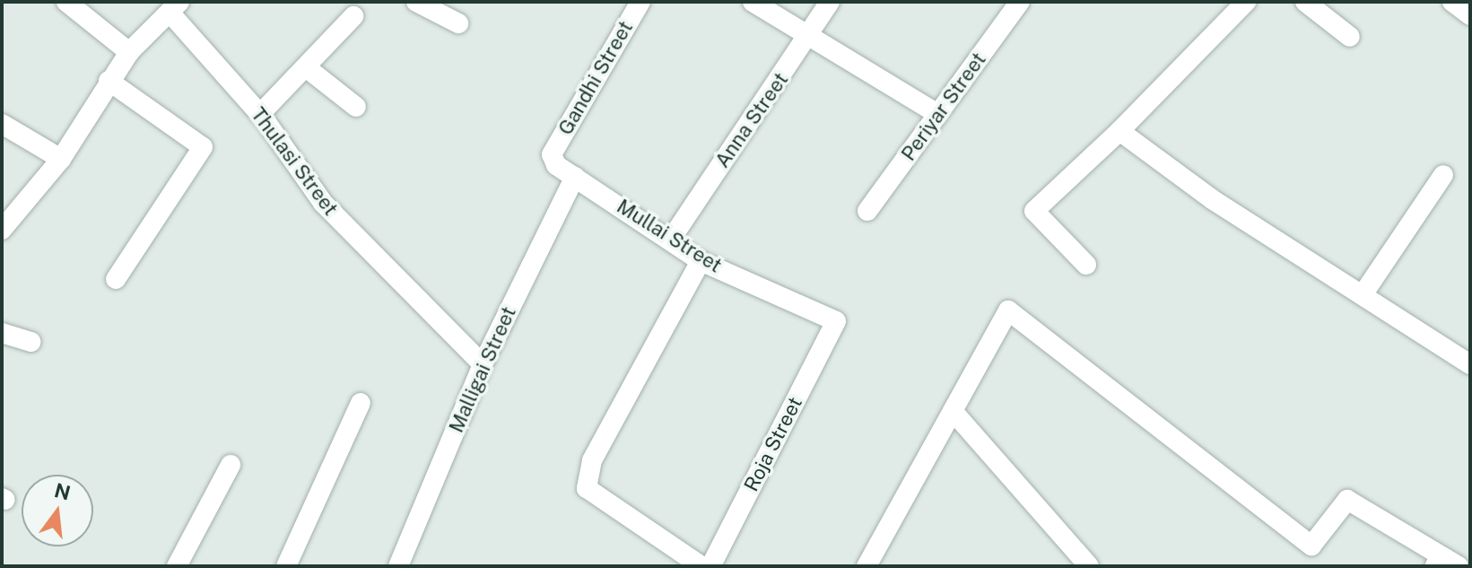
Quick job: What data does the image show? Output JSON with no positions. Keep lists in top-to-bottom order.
{
  "streets": {
    "street": [
      "Gandhi Street",
      "Periyar Street",
      "Anna Street",
      "Thulasi Street",
      "Mullai Street",
      "Malligai Street",
      "Roja Street"
    ]
  },
  "crossings": [
    ["Gandhi Street", "Mullai Street"],
    ["Anna Street", "Mullai Street"],
    ["Thulasi Street", "Malligai Street"],
    ["Mullai Street", "Malligai Street"],
    ["Mullai Street", "Roja Street"]
  ],
  "north": "top"
}
